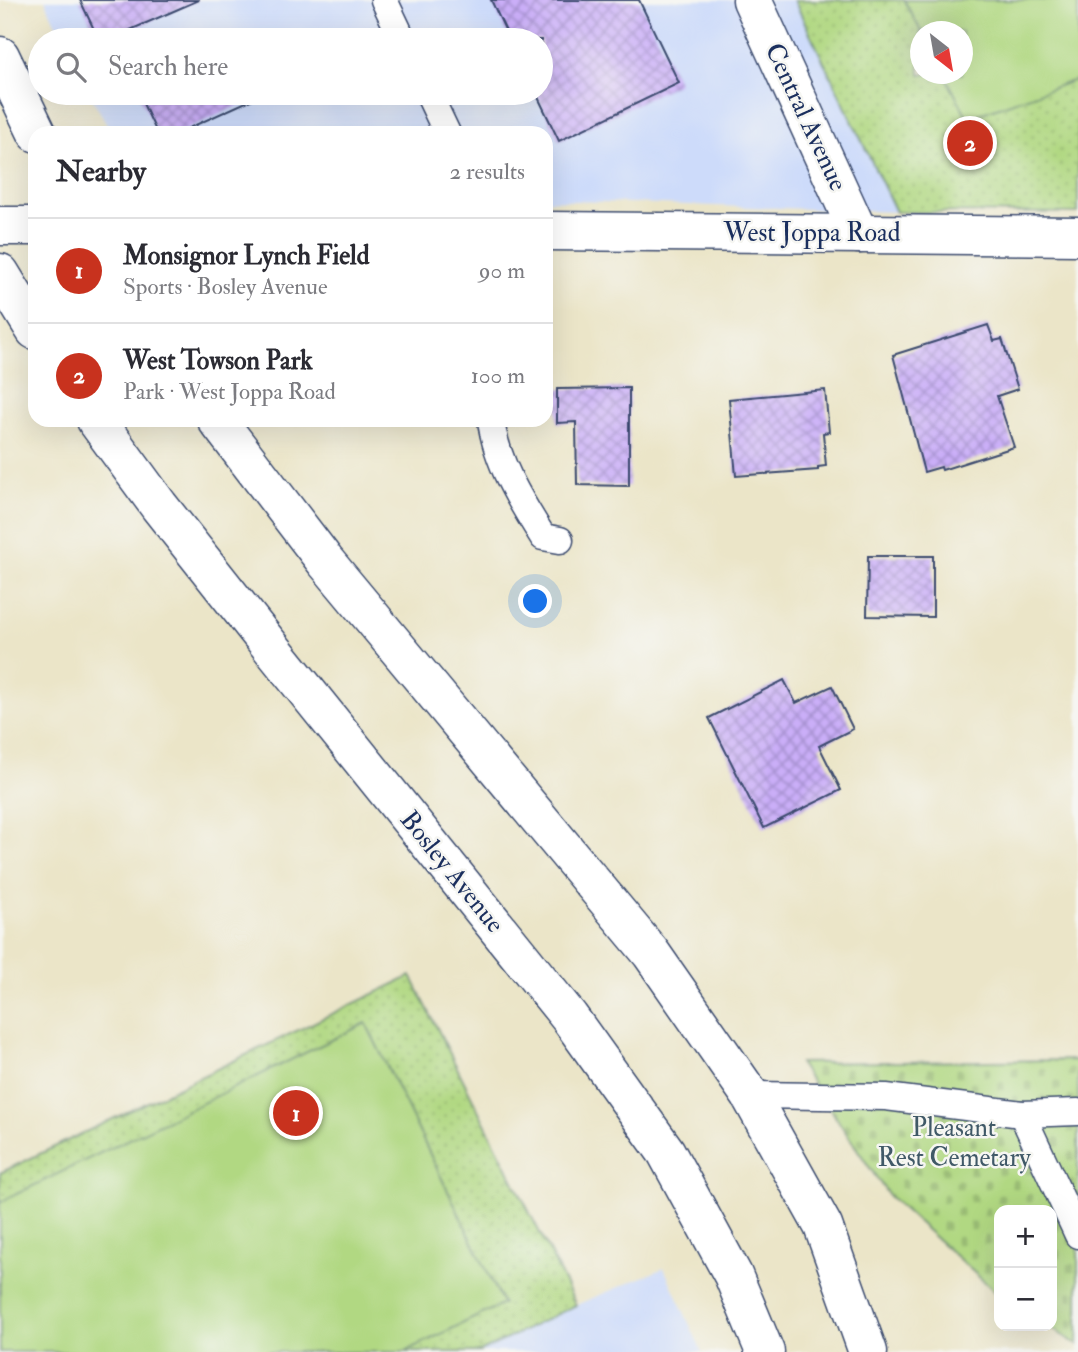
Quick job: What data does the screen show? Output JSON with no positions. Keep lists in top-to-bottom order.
{
  "streets": {
    "main road": ["Central Avenue", "West Joppa Road", "Bosley Avenue"]
  },
  "crossings": [
    ["Central Avenue", "West Joppa Road"]
  ],
  "parks": ["Pleasant Rest Cemetary"],
  "north": "bottom right",
  "page": {
    "search": "Search here",
    "pins": ["2", "1"],
    "heading": ["Nearby", "2 results"],
    "list": [
      {
        "mark": "1",
        "name": "Monsignor Lynch Field",
        "note": "Sports · Bosley Avenue",
        "value": "90 m"
      },
      {
        "mark": "2",
        "name": "West Towson Park",
        "note": "Park · West Joppa Road",
        "value": "100 m"
      }
    ],
    "map_buttons": ["+", "−"]
  }
}
